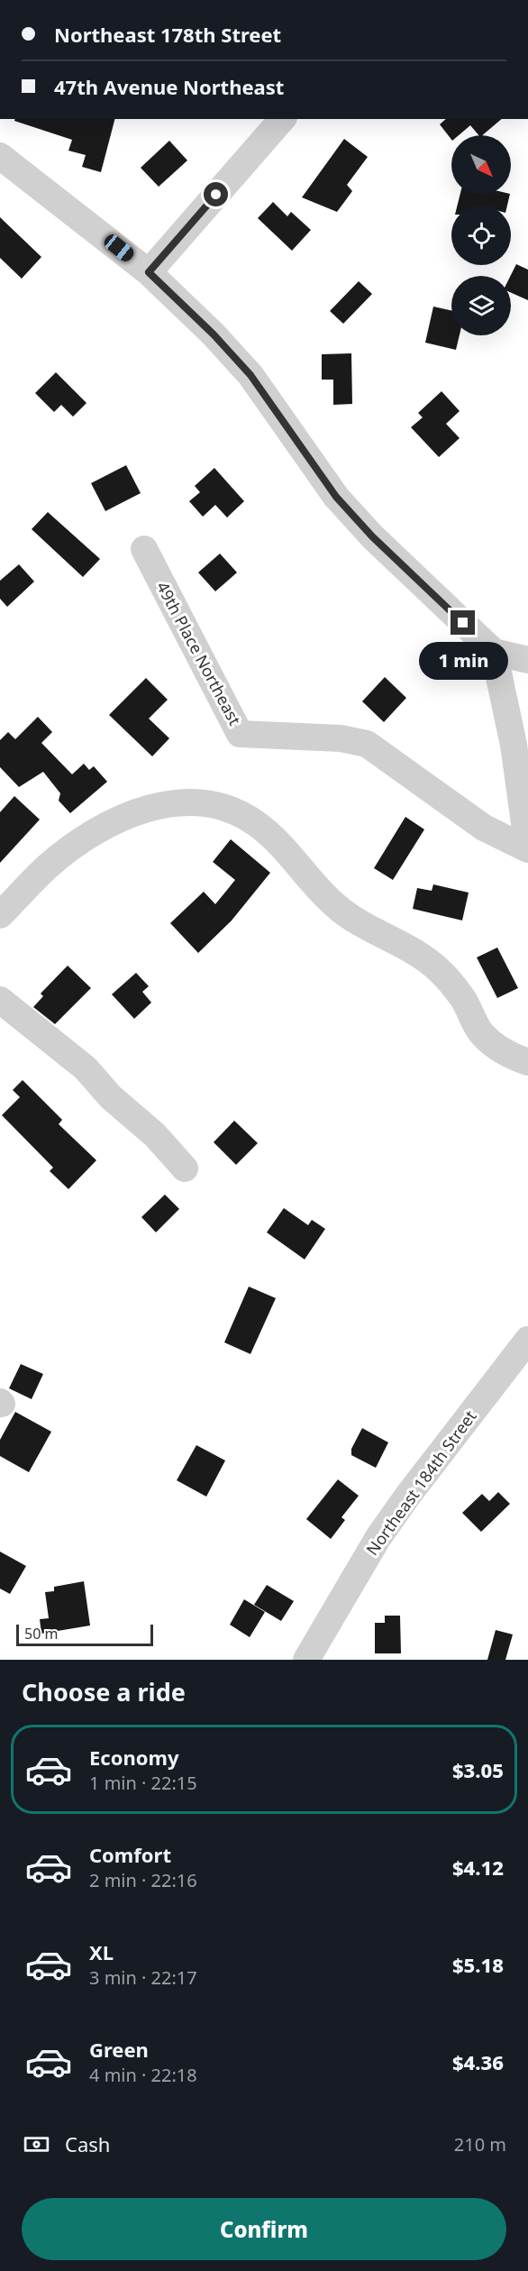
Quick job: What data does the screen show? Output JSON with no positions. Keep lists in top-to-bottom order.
{
  "streets": {
    "street": ["49th Place Northeast", "Northeast 184th Street"]
  },
  "scale_bar": "50 m",
  "north": "bottom right",
  "page": {
    "banner": ["Northeast 178th Street", "47th Avenue Northeast"],
    "bubble": "1 min",
    "scale": "50 m",
    "heading": "Choose a ride",
    "list": [
      {
        "name": "Economy",
        "note": "1 min · 22:15",
        "value": "$3.05"
      },
      {
        "name": "Comfort",
        "note": "2 min · 22:16",
        "value": "$4.12"
      },
      {
        "name": "XL",
        "note": "3 min · 22:17",
        "value": "$5.18"
      },
      {
        "name": "Green",
        "note": "4 min · 22:18",
        "value": "$4.36"
      }
    ],
    "pay": ["Cash", "210 m"],
    "buttons": "Confirm"
  }
}
